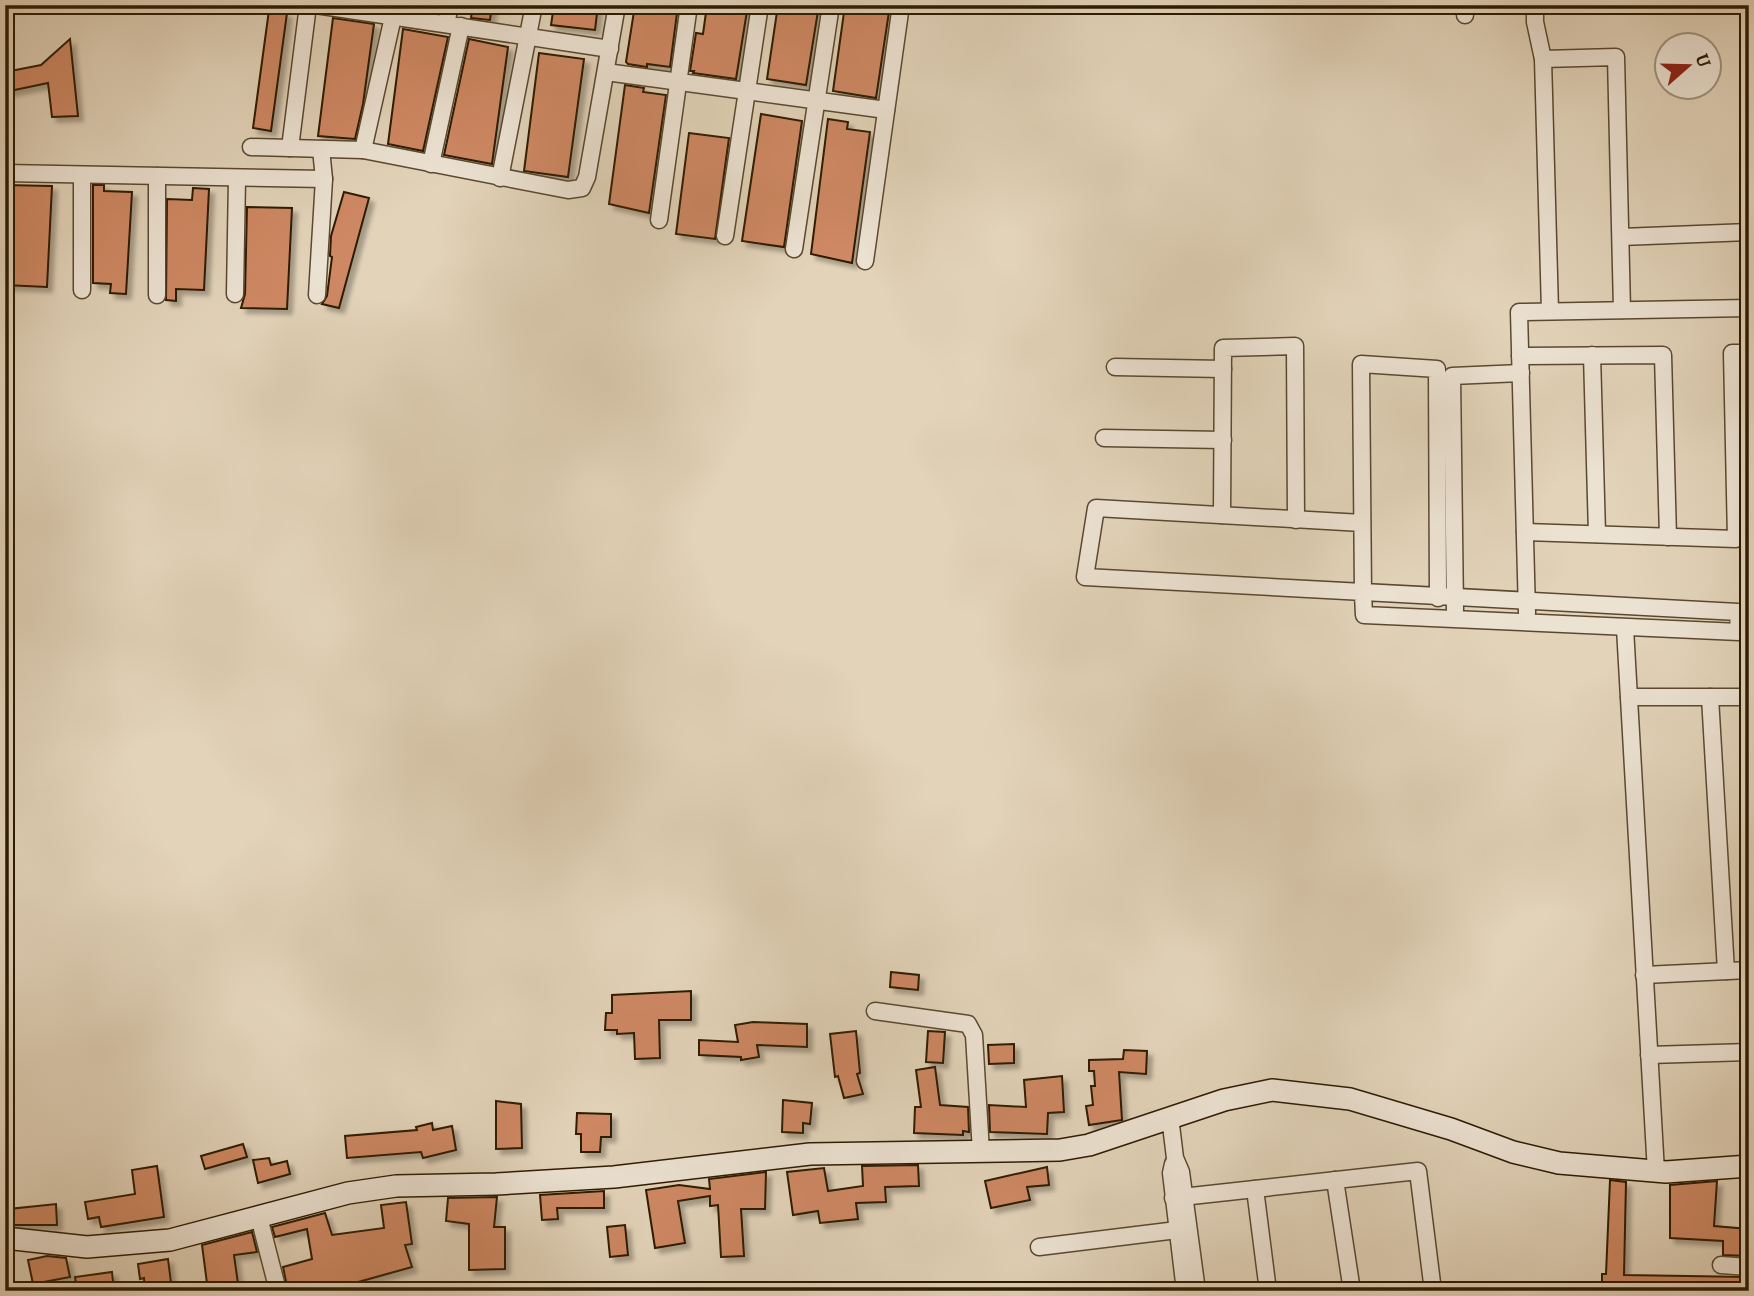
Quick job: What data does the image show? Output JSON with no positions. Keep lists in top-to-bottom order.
{
  "north": "right"
}
